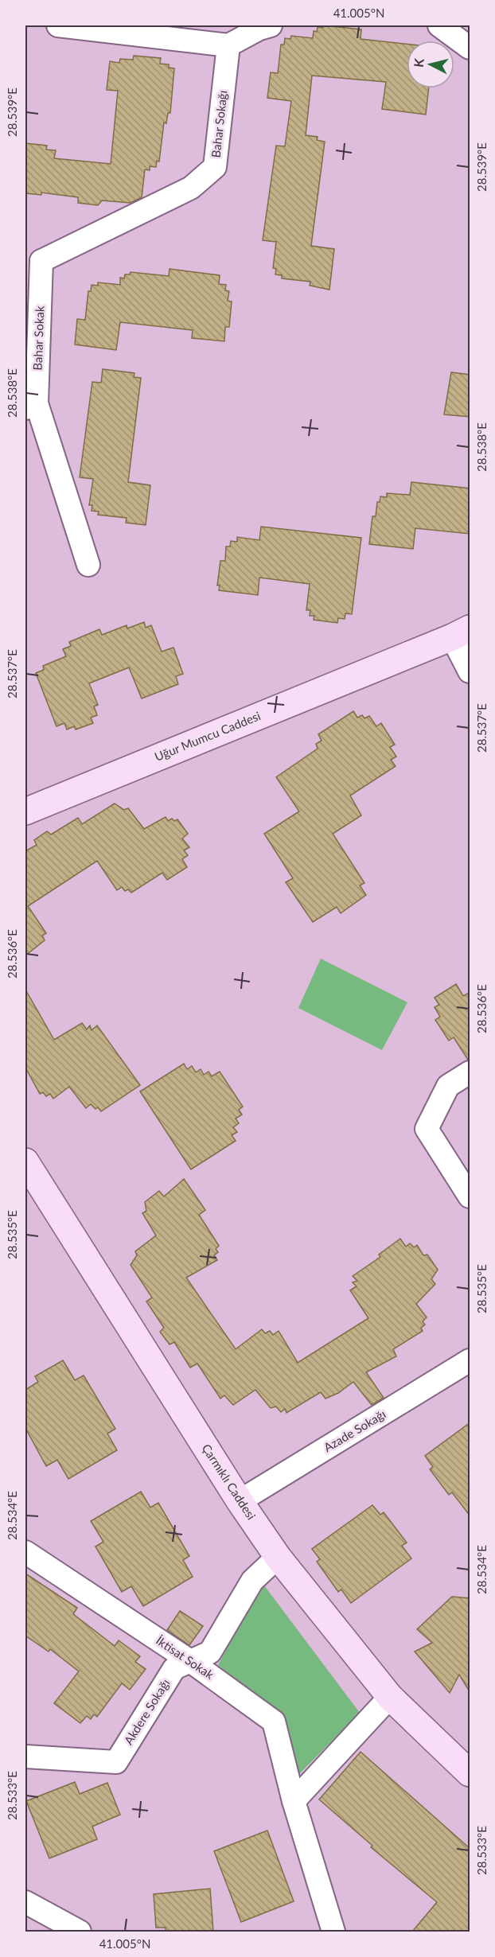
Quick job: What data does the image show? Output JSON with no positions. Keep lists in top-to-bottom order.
{
  "streets": {
    "main road": ["Uğur Mumcu Caddesi", "Çarmıklı Caddesi"],
    "street": [
      "Bahar Sokağı",
      "Bahar Sokak",
      "Azade Sokağı",
      "İktisat Sokak",
      "Akdere Sokağı"
    ]
  },
  "crossings": [
    ["Bahar Sokağı", "Bahar Sokak"],
    ["Azade Sokağı", "Çarmıklı Caddesi"],
    ["Çarmıklı Caddesi", "Akdere Sokağı"],
    ["İktisat Sokak", "Akdere Sokağı"]
  ],
  "north": "left",
  "coordinates": [
    "41.005°N",
    "28.539°E",
    "28.538°E",
    "28.537°E",
    "28.536°E",
    "28.535°E",
    "28.534°E",
    "28.533°E"
  ]
}
